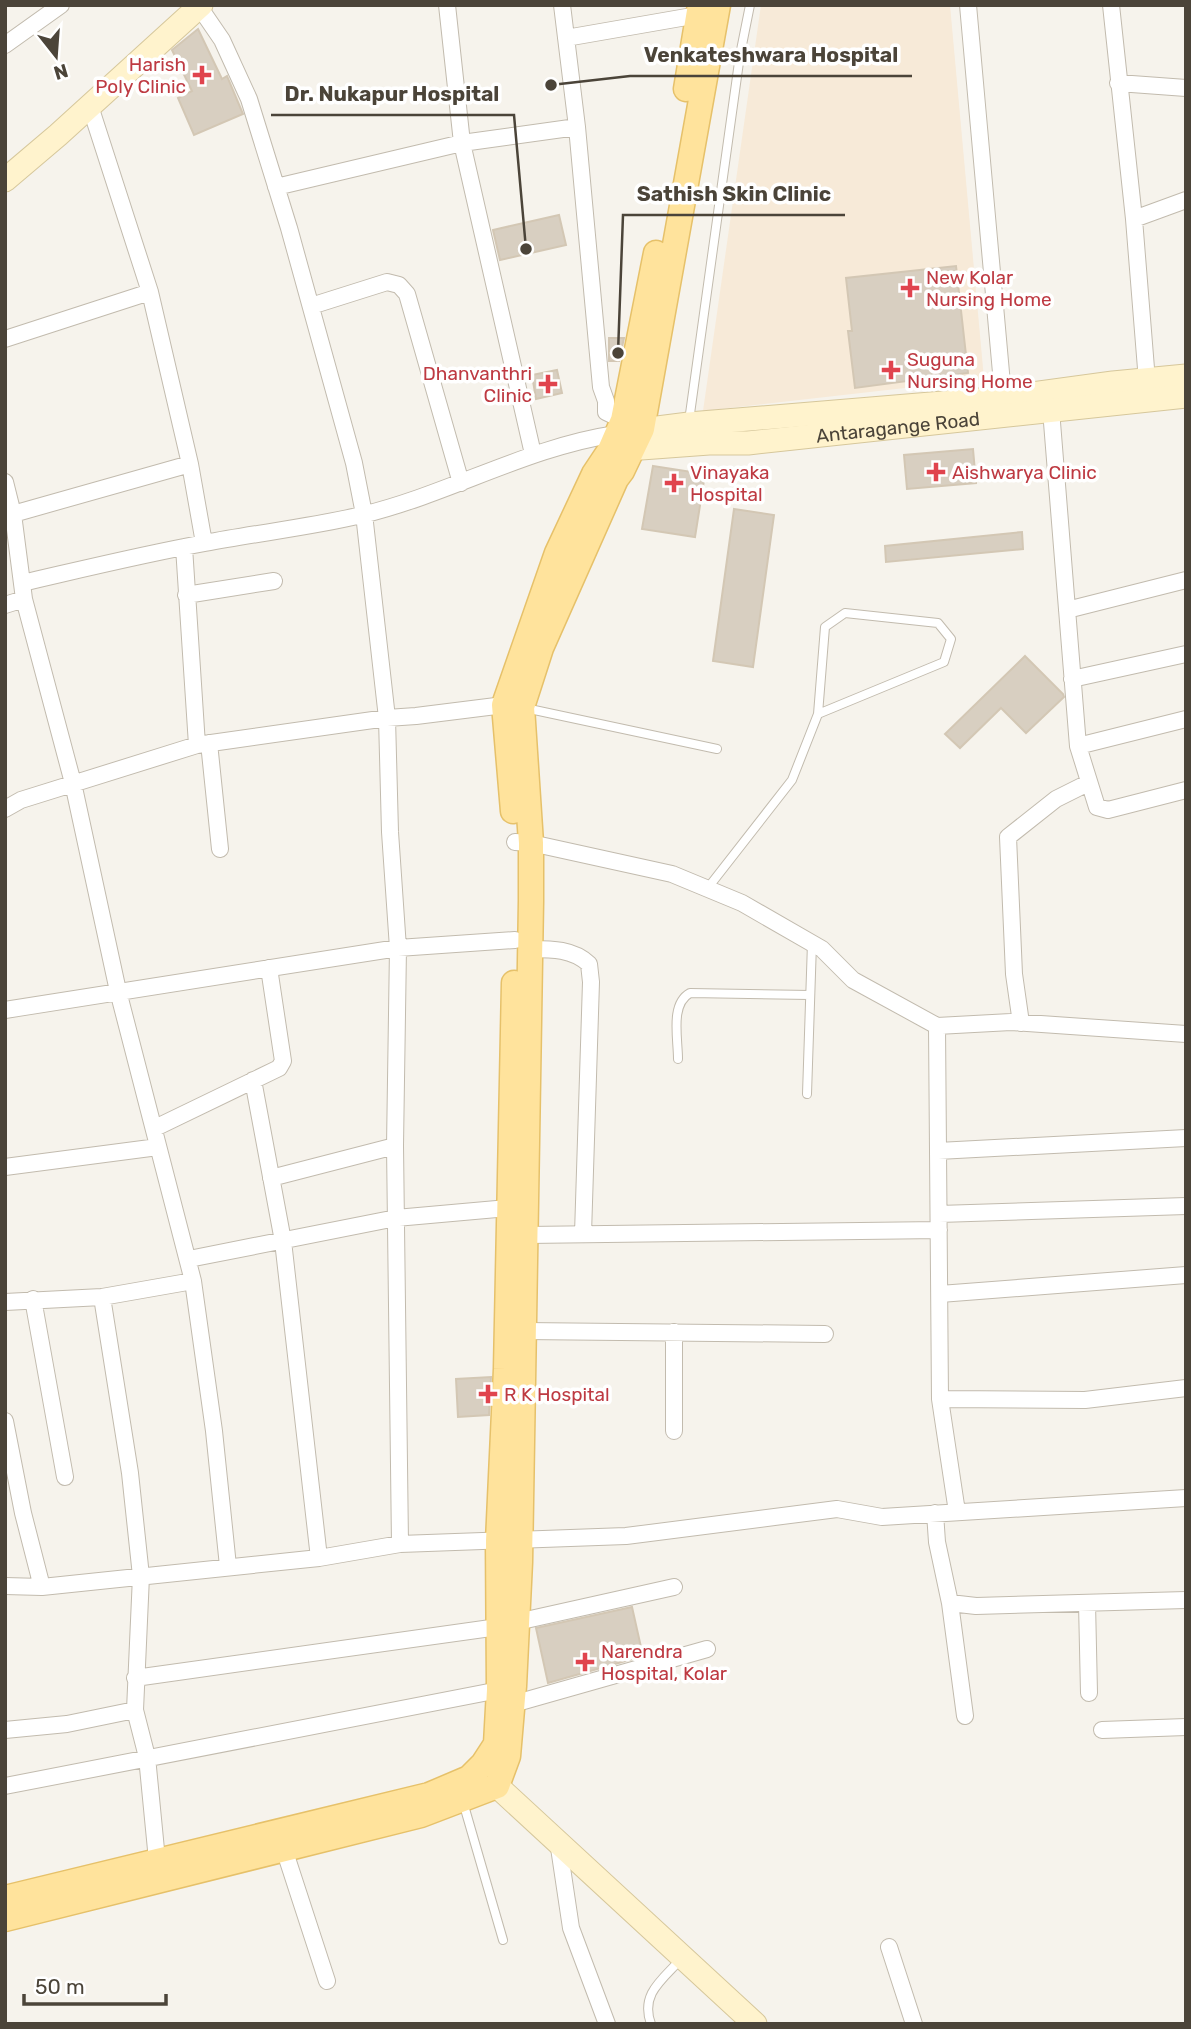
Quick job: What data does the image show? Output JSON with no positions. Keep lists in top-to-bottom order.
{
  "streets": {
    "street": ["Antaragange Road"]
  },
  "places": {
    "health": [
      "Harish Poly Clinic",
      "New Kolar Nursing Home",
      "Suguna Nursing Home",
      "Dhanvanthri Clinic",
      "Aishwarya Clinic",
      "Vinayaka Hospital",
      "R K Hospital",
      "Narendra Hospital, Kolar"
    ],
    "other": ["Venkateshwara Hospital", "Dr. Nukapur Hospital", "Sathish Skin Clinic"]
  },
  "scale_bar": "50 m",
  "north": "bottom"
}
